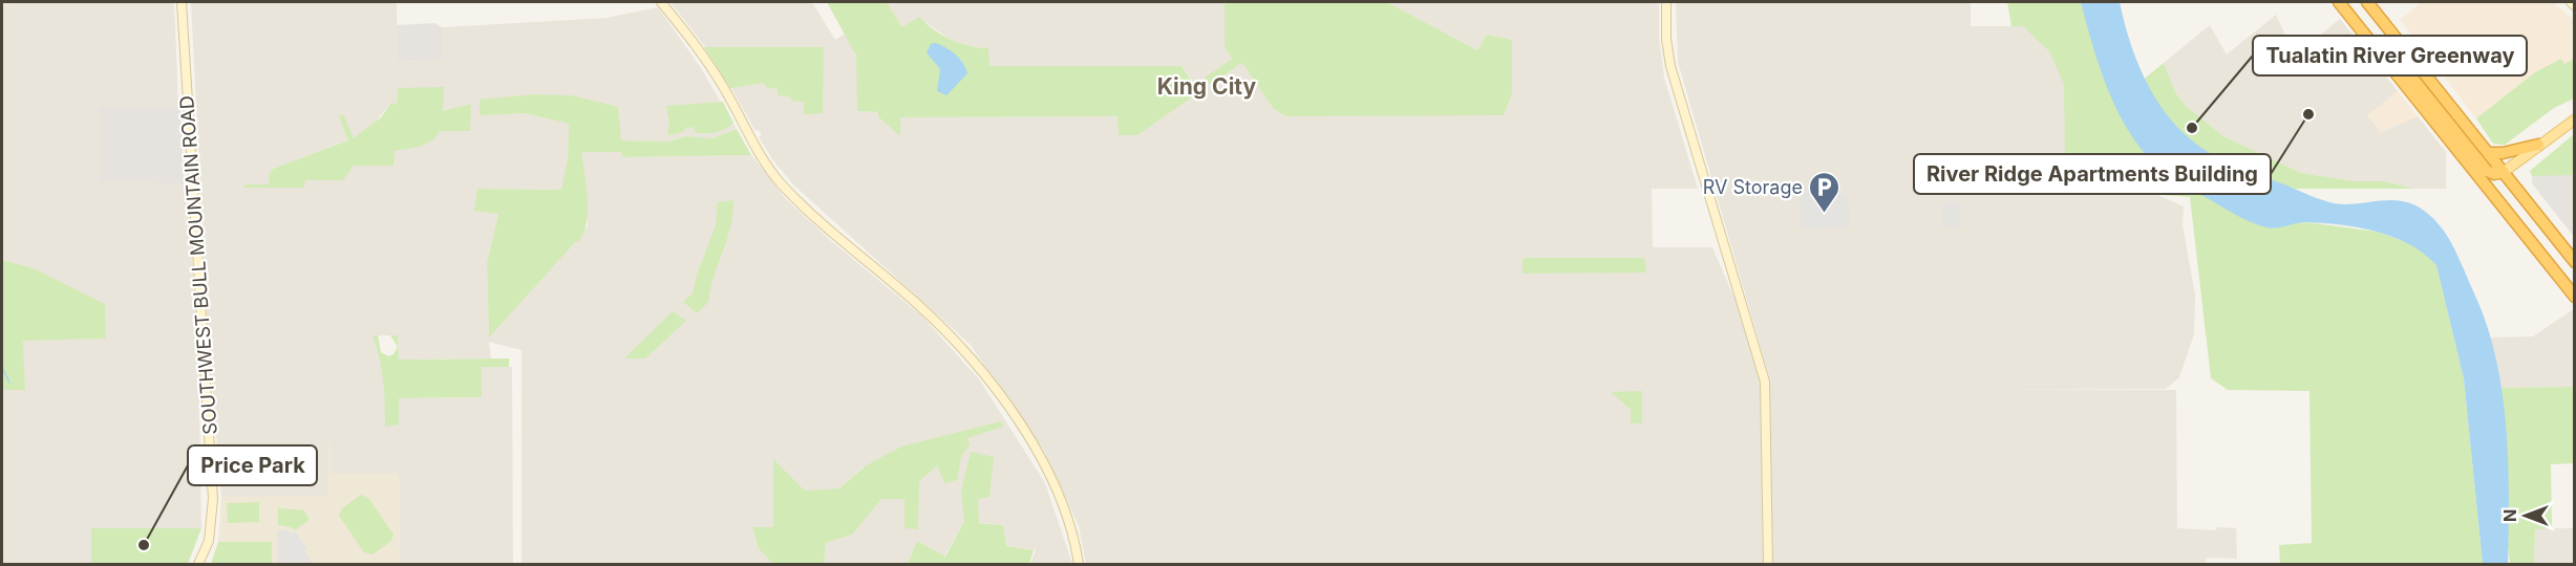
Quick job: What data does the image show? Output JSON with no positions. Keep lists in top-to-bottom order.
{
  "streets": {
    "main road": ["SOUTHWEST BULL MOUNTAIN ROAD"]
  },
  "districts": ["King City"],
  "places": {
    "other": ["River Ridge Apartments Building", "Tualatin River Greenway", "Price Park"],
    "parking": ["RV Storage"]
  },
  "north": "left"
}
